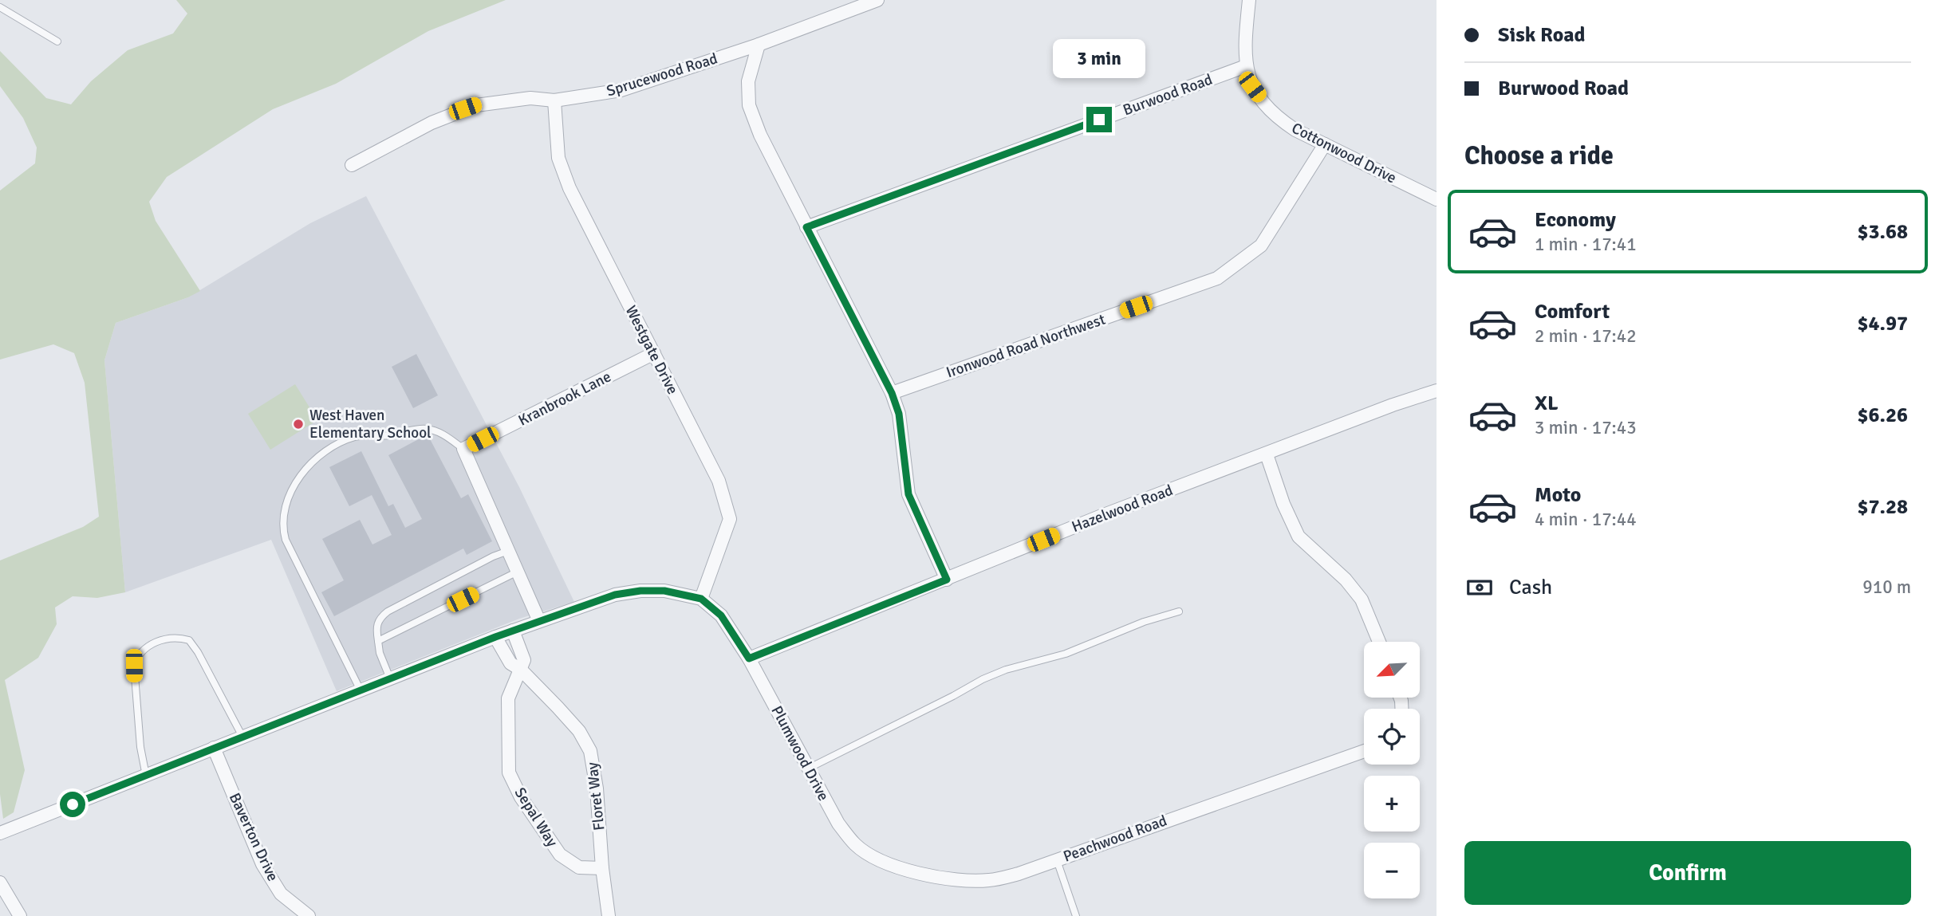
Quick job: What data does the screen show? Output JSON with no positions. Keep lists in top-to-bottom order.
{
  "streets": {
    "street": [
      "Sprucewood Road",
      "Burwood Road",
      "Cottonwood Drive",
      "Ironwood Road Northwest",
      "Westgate Drive",
      "Kranbrook Lane",
      "Hazelwood Road",
      "Plumwood Drive",
      "Floret Way",
      "Sepal Way",
      "Baverton Drive",
      "Peachwood Road"
    ]
  },
  "crossings": [
    ["Sprucewood Road", "Westgate Drive"],
    ["Burwood Road", "Cottonwood Drive"],
    ["Cottonwood Drive", "Ironwood Road Northwest"],
    ["Westgate Drive", "Kranbrook Lane"],
    ["Westgate Drive", "Plumwood Drive"],
    ["Hazelwood Road", "Plumwood Drive"],
    ["Plumwood Drive", "Peachwood Road"],
    ["Floret Way", "Sepal Way"]
  ],
  "places": ["West Haven Elementary School"],
  "north": "bottom left",
  "page": {
    "banner": ["Sisk Road", "Burwood Road"],
    "bubble": "3 min",
    "heading": "Choose a ride",
    "list": [
      {
        "name": "Economy",
        "note": "1 min · 17:41",
        "value": "$3.68"
      },
      {
        "name": "Comfort",
        "note": "2 min · 17:42",
        "value": "$4.97"
      },
      {
        "name": "XL",
        "note": "3 min · 17:43",
        "value": "$6.26"
      },
      {
        "name": "Moto",
        "note": "4 min · 17:44",
        "value": "$7.28"
      }
    ],
    "pay": ["Cash", "910 m"],
    "map_buttons": ["+", "−"],
    "buttons": "Confirm"
  }
}
